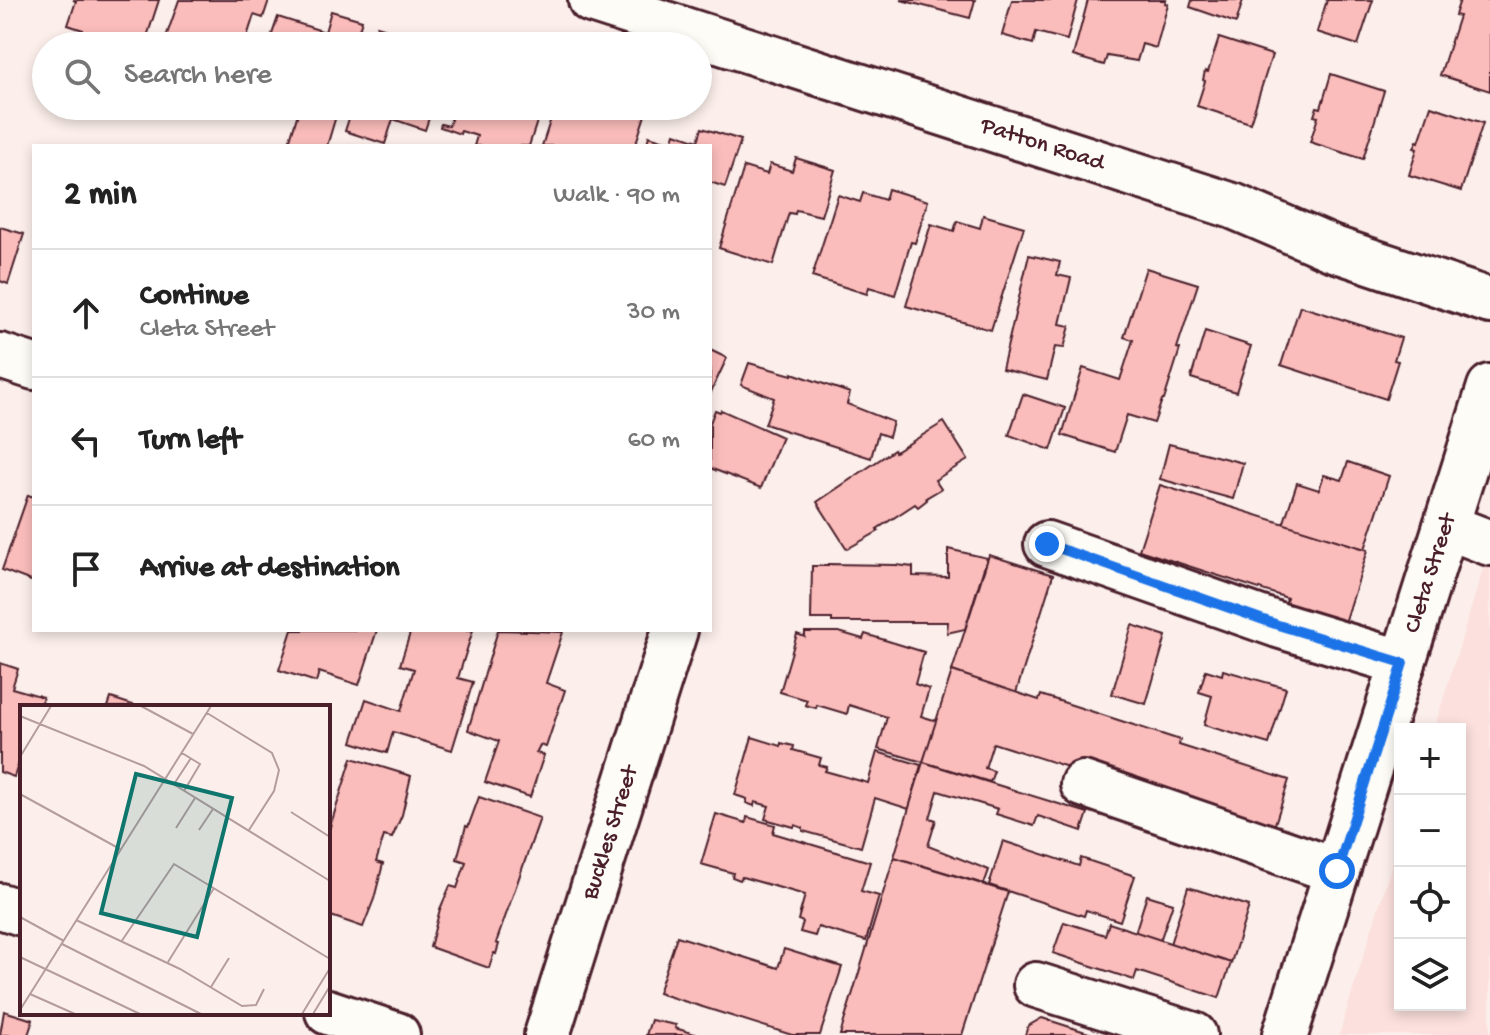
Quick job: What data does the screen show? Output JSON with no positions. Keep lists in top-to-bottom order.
{
  "streets": {
    "street": ["Patton Road", "Cleta Street", "Buckles Street"]
  },
  "page": {
    "search": "Search here",
    "heading": ["2 min", "Walk · 90 m"],
    "list": [
      ["Continue", "Cleta Street", "30 m"],
      ["Turn left", "60 m"],
      "Arrive at destination"
    ],
    "map_buttons": ["+", "−"]
  }
}
